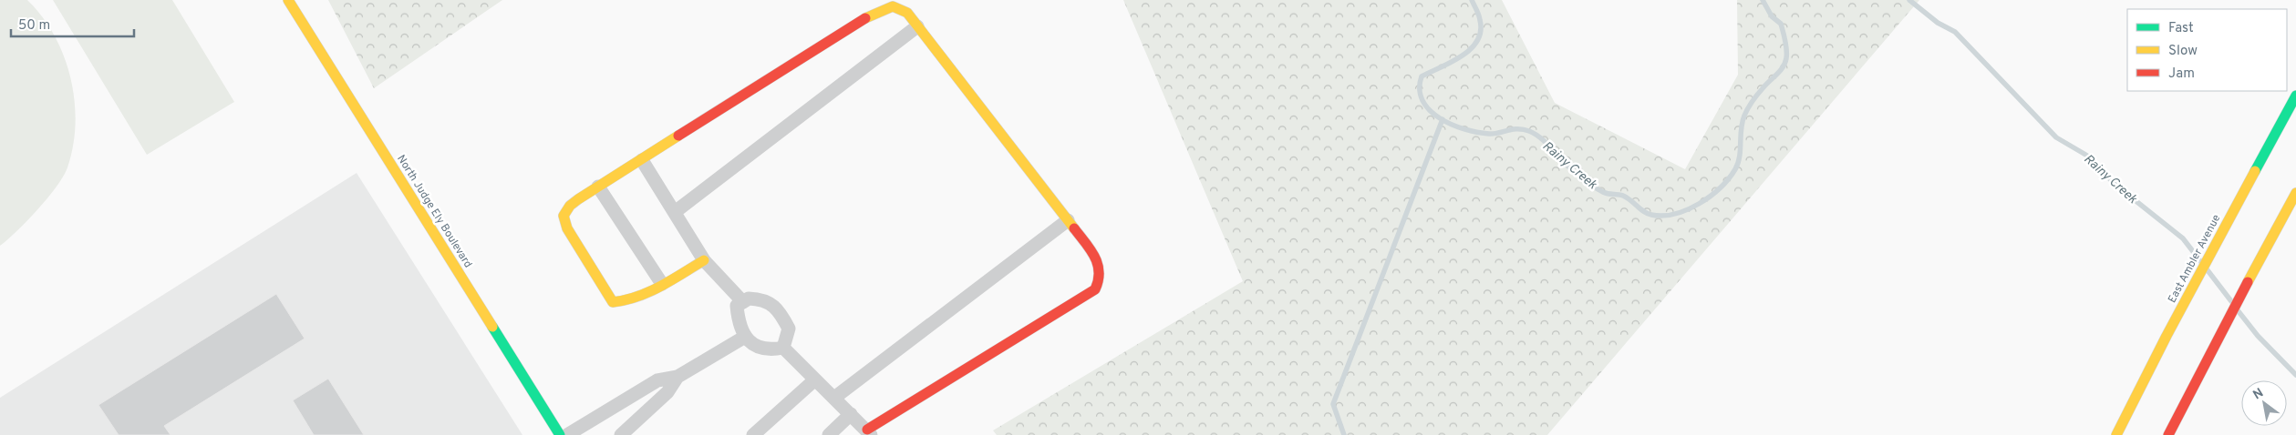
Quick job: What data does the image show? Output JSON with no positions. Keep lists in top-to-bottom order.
{
  "streets": {
    "street": ["North Judge Ely Boulevard", "East Ambler Avenue"]
  },
  "water": ["Rainy Creek"],
  "legend": ["Fast", "Slow", "Jam"],
  "scale_bar": "50 m",
  "north": "top left"
}
